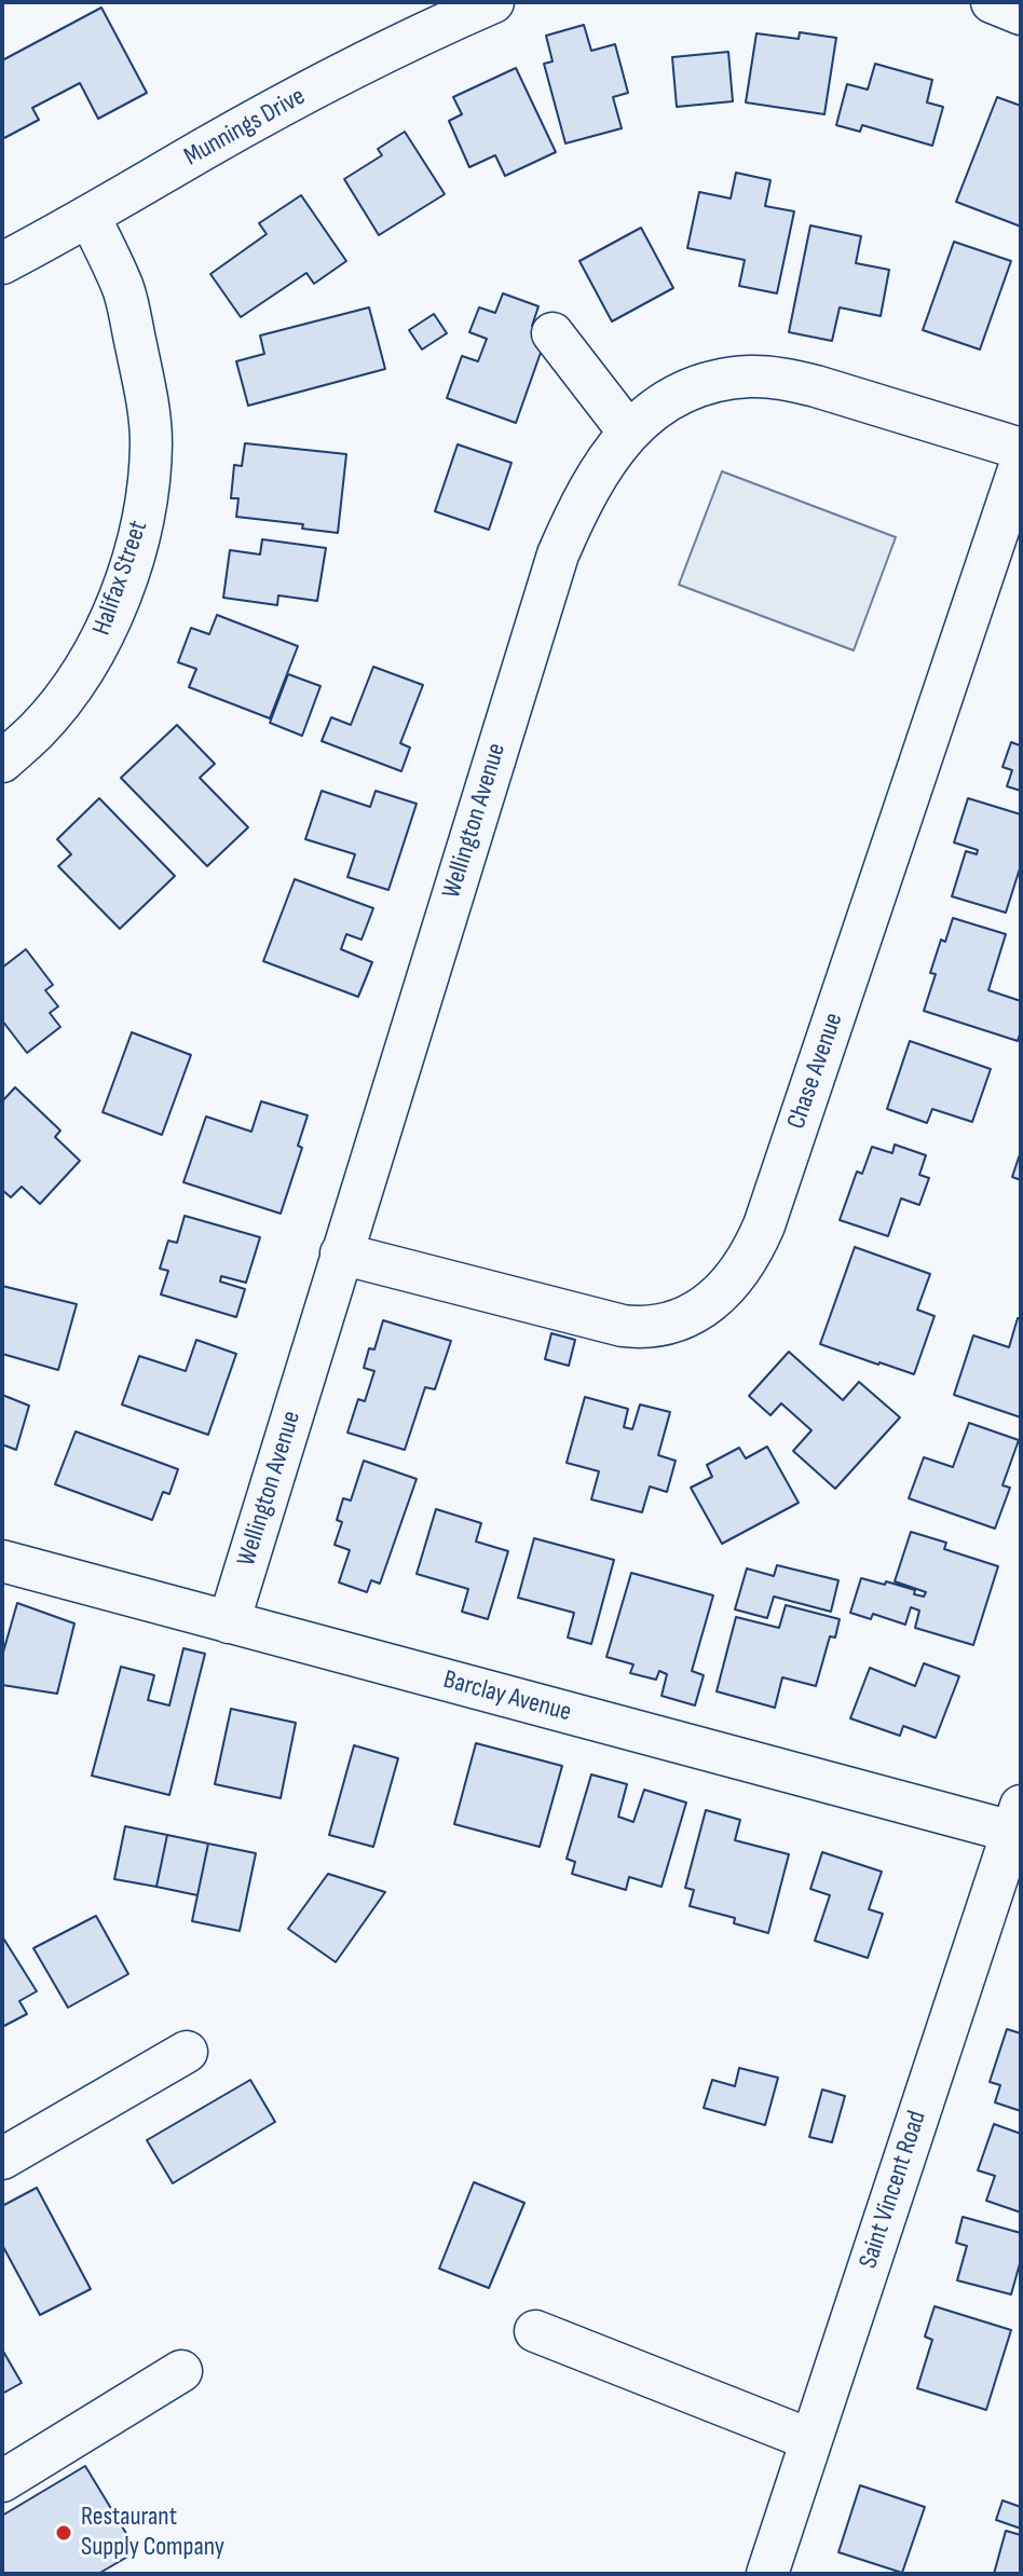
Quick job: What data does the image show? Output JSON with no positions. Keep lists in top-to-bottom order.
{
  "streets": {
    "street": [
      "Munnings Drive",
      "Halifax Street",
      "Wellington Avenue",
      "Chase Avenue",
      "Barclay Avenue",
      "Saint Vincent Road"
    ]
  },
  "crossings": [
    ["Munnings Drive", "Halifax Street"],
    ["Wellington Avenue", "Chase Avenue"],
    ["Wellington Avenue", "Barclay Avenue"],
    ["Barclay Avenue", "Saint Vincent Road"]
  ],
  "places": ["Restaurant Supply Company"]
}
